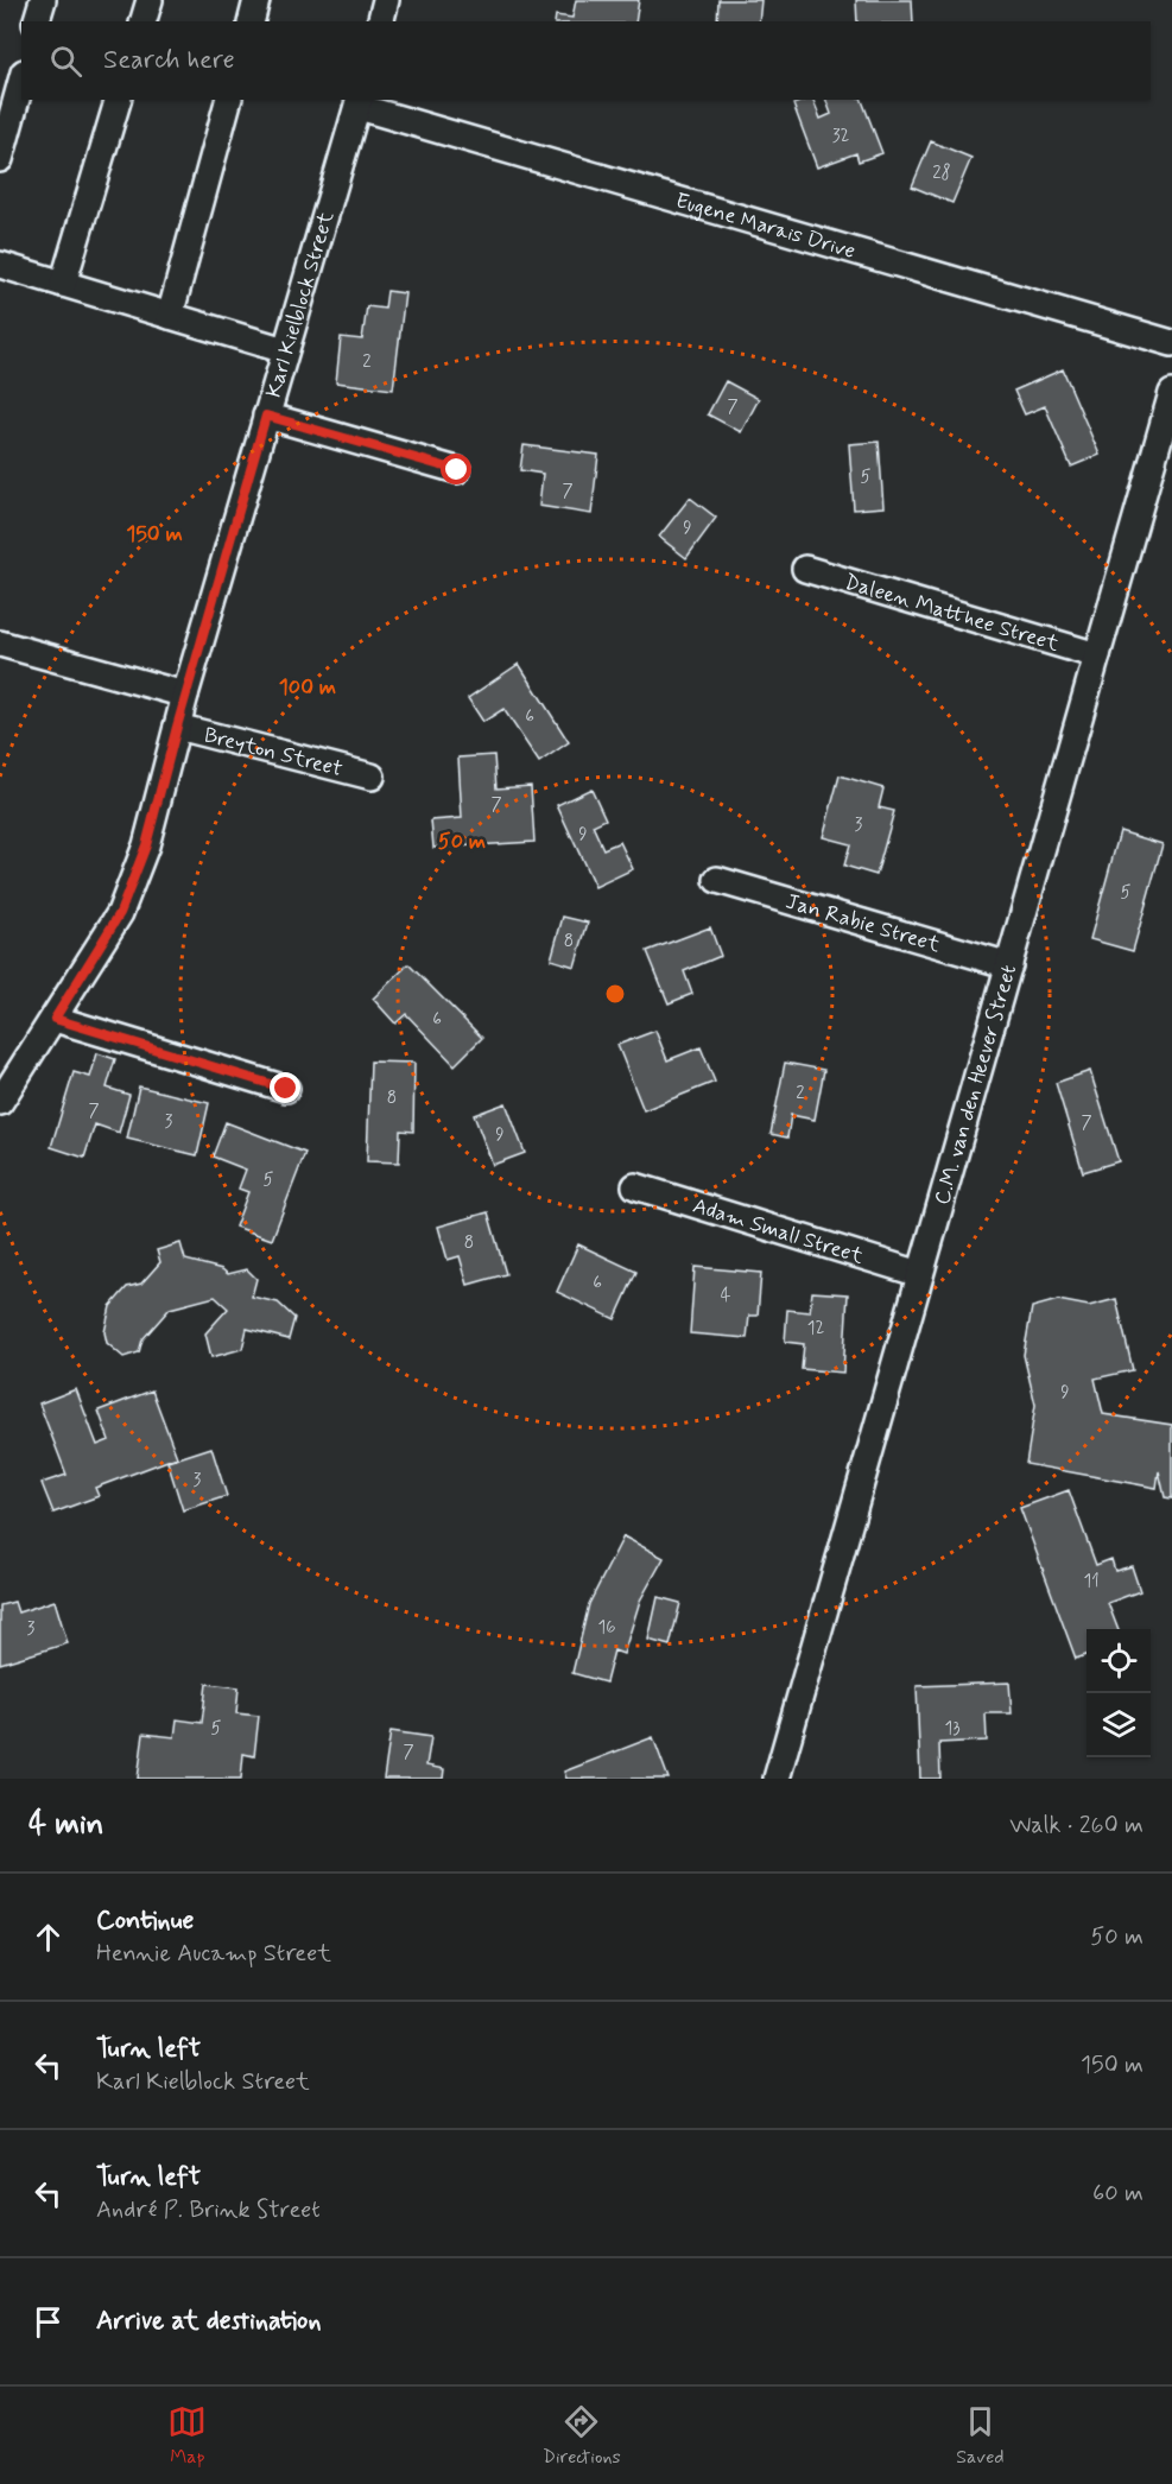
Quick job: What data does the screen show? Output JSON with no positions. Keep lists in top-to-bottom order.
{
  "streets": {
    "street": [
      "Eugene Marais Drive",
      "Karl Kielblock Street",
      "Daleen Matthee Street",
      "Breyton Street",
      "Jan Rabie Street",
      "C.M. van den Heever Street",
      "Adam Small Street"
    ]
  },
  "crossings": [
    ["Eugene Marais Drive", "Karl Kielblock Street"],
    ["Karl Kielblock Street", "Breyton Street"],
    ["Daleen Matthee Street", "C.M. van den Heever Street"],
    ["Jan Rabie Street", "C.M. van den Heever Street"],
    ["C.M. van den Heever Street", "Adam Small Street"]
  ],
  "house_numbers": [
    "32",
    "28",
    "2",
    "7",
    "5",
    "7",
    "9",
    "6",
    "7",
    "3",
    "9",
    "5",
    "8",
    "6",
    "2",
    "8",
    "7",
    "3",
    "7",
    "9",
    "5",
    "8",
    "6",
    "4",
    "12",
    "9",
    "3",
    "11",
    "16",
    "3",
    "5",
    "13",
    "7"
  ],
  "page": {
    "search": "Search here",
    "heading": ["4 min", "Walk · 260 m"],
    "list": [
      ["Continue", "Hennie Aucamp Street", "50 m"],
      ["Turn left", "Karl Kielblock Street", "150 m"],
      ["Turn left", "André P. Brink Street", "60 m"],
      "Arrive at destination"
    ],
    "nav": ["Map", "Directions", "Saved"]
  },
  "rings": ["150 m", "100 m", "50 m"]
}
